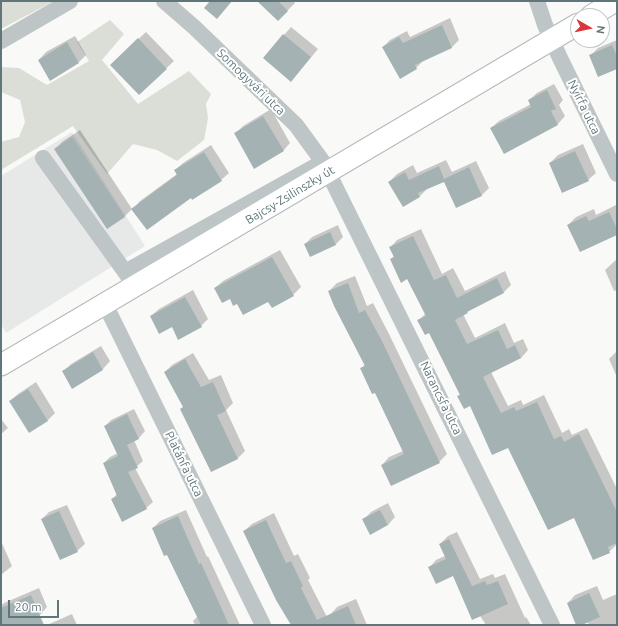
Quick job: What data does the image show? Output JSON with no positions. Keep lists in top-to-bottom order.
{
  "streets": {
    "main road": ["Bajcsy-Zsilinszky út"],
    "street": [
      "Somogyvári utca",
      "Nyírfa utca",
      "Narancsfa utca",
      "Platánfa utca"
    ]
  },
  "crossings": [
    ["Somogyvári utca", "Bajcsy-Zsilinszky út"],
    ["Somogyvári utca", "Narancsfa utca"],
    ["Nyírfa utca", "Bajcsy-Zsilinszky út"],
    ["Bajcsy-Zsilinszky út", "Narancsfa utca"],
    ["Bajcsy-Zsilinszky út", "Platánfa utca"]
  ],
  "scale_bar": "20 m",
  "north": "right"
}
